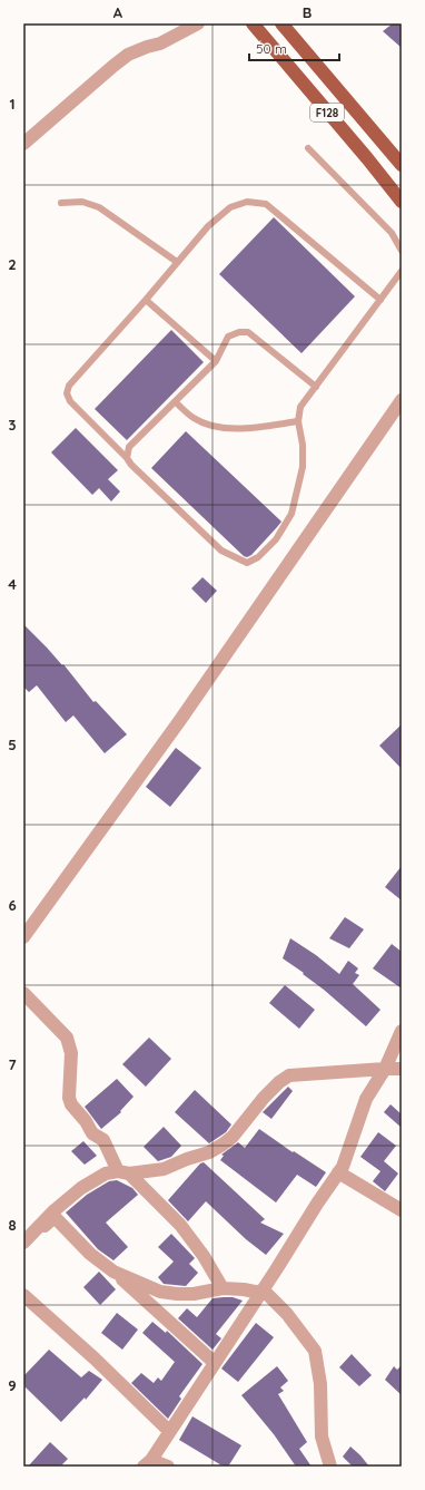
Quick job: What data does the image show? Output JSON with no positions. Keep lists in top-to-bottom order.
{
  "streets": {
    "main road": ["F128"]
  },
  "scale_bar": "50 m",
  "grid": {
    "columns": ["A", "B"],
    "rows": [
      "1",
      "2",
      "3",
      "4",
      "5",
      "6",
      "7",
      "8",
      "9"
    ]
  }
}
